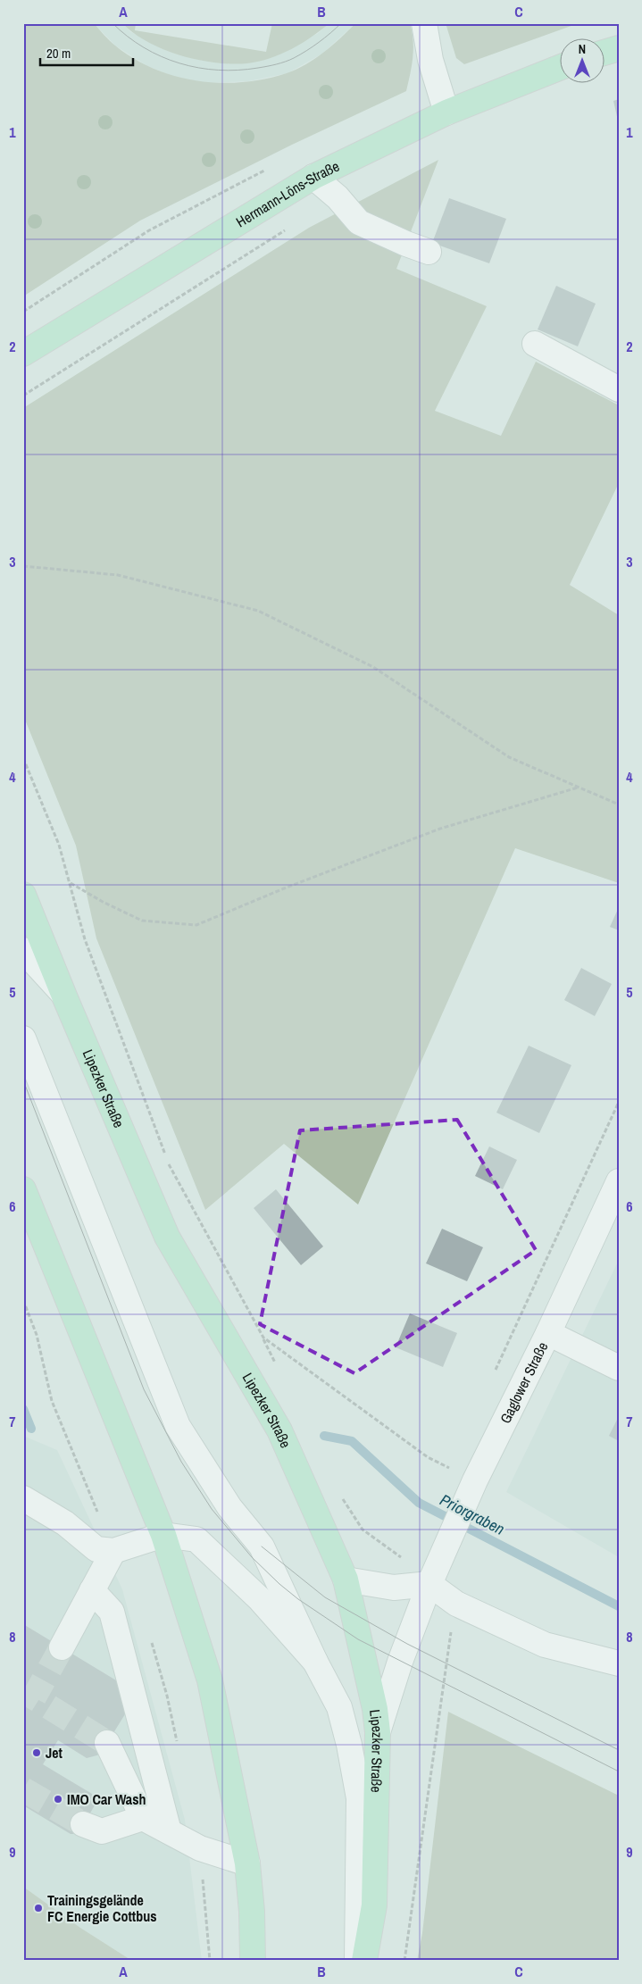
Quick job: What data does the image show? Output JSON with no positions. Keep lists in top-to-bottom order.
{
  "streets": {
    "main road": ["Hermann-Löns-Straße", "Lipezker Straße"],
    "street": ["Gaglower Straße"]
  },
  "crossings": [
    ["Lipezker Straße", "Gaglower Straße"]
  ],
  "water": ["Priorgraben"],
  "places": ["Jet", "IMO Car Wash", "Trainingsgelände FC Energie Cottbus"],
  "scale_bar": "20 m",
  "north": "top",
  "grid": {
    "columns": ["A", "B", "C"],
    "rows": [
      "1",
      "2",
      "3",
      "4",
      "5",
      "6",
      "7",
      "8",
      "9"
    ]
  }
}
